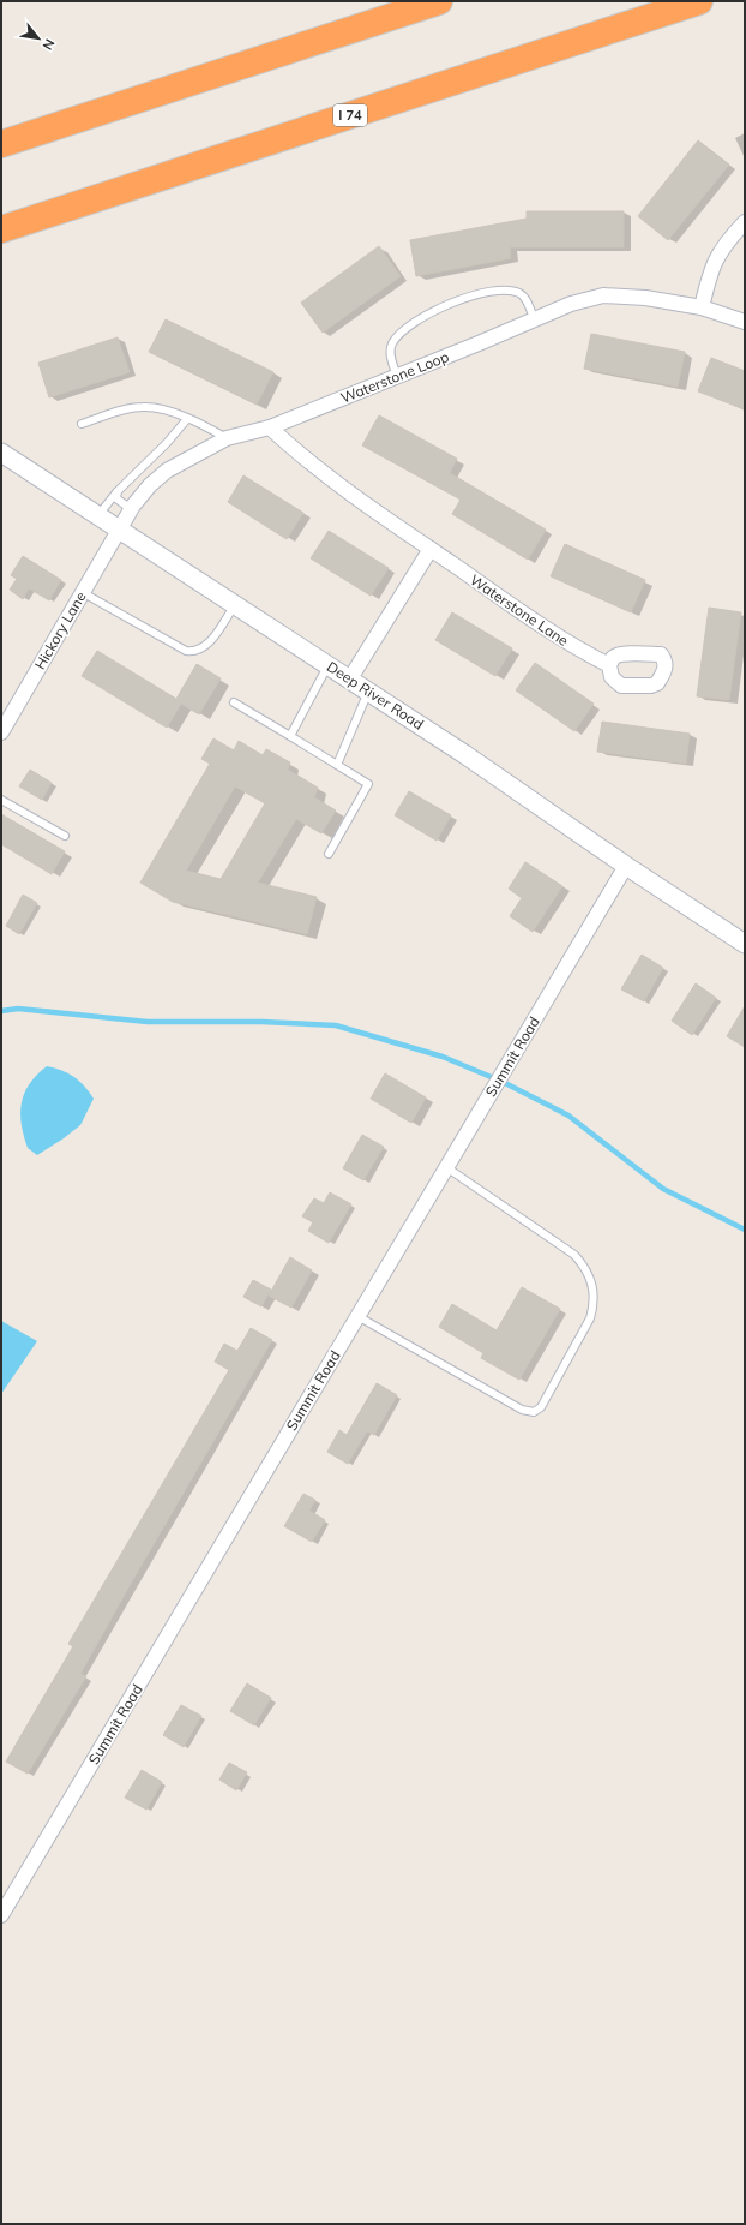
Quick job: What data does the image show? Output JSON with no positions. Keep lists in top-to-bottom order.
{
  "streets": {
    "highway": ["I 74"],
    "street": [
      "Waterstone Loop",
      "Waterstone Lane",
      "Hickory Lane",
      "Deep River Road",
      "Summit Road"
    ]
  },
  "crossings": [
    ["Waterstone Loop", "Waterstone Lane"],
    ["Waterstone Loop", "Hickory Lane"],
    ["Waterstone Loop", "Deep River Road"],
    ["Hickory Lane", "Deep River Road"],
    ["Deep River Road", "Summit Road"]
  ],
  "north": "bottom right"
}
